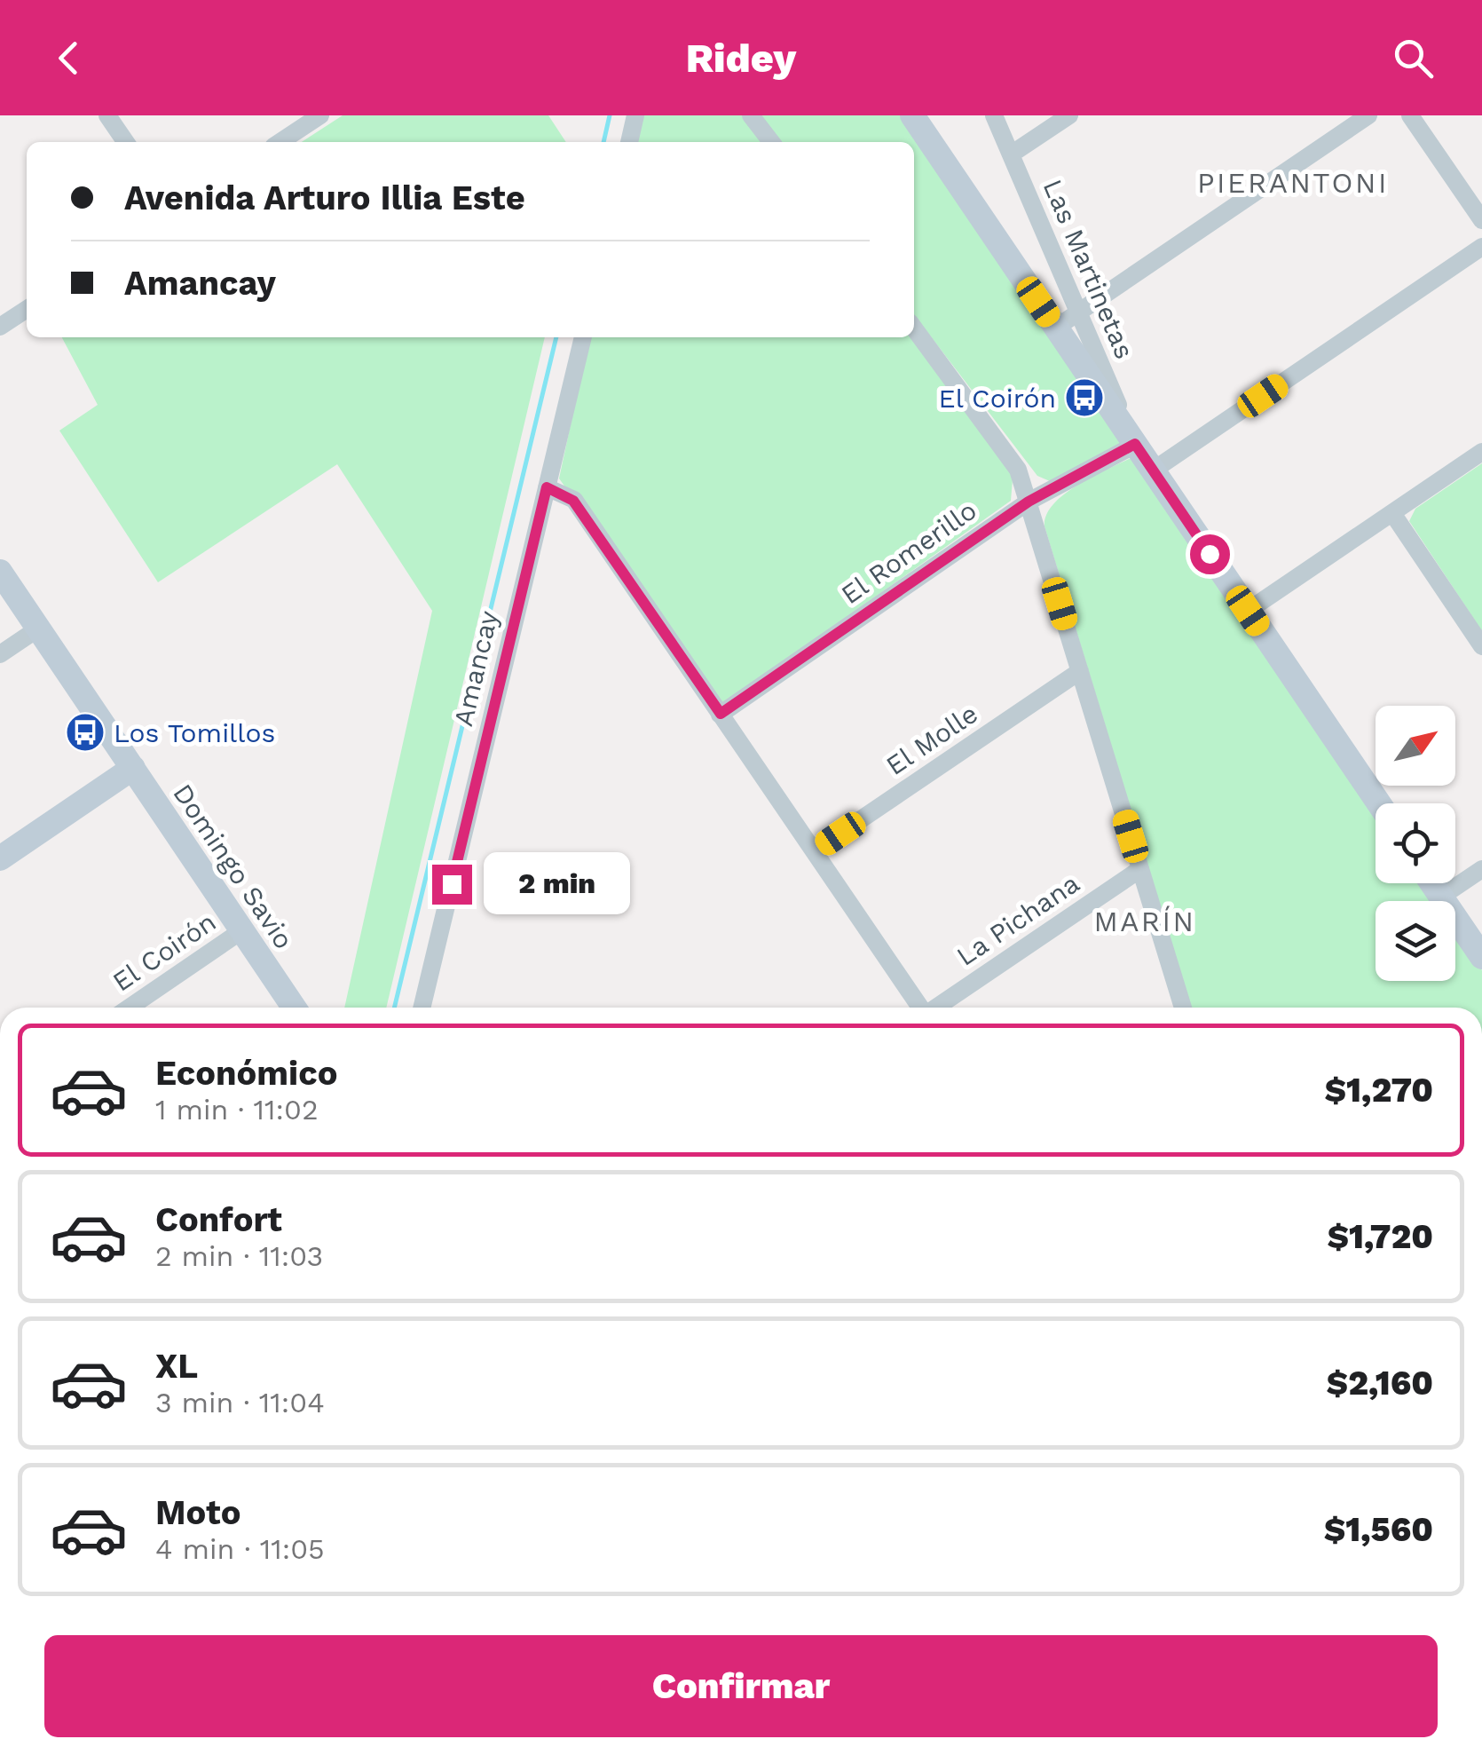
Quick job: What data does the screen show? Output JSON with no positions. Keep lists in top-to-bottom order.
{
  "streets": {
    "street": [
      "Las Martinetas",
      "El Romerillo",
      "Amancay",
      "El Molle",
      "Domingo Savio",
      "La Pichana",
      "El Coirón"
    ]
  },
  "crossings": [
    ["Las Martinetas", "El Romerillo"],
    ["Domingo Savio", "El Coirón"]
  ],
  "districts": ["PIERANTONI", "MARÍN"],
  "places": {
    "bus stop": ["El Coirón", "Los Tomillos"]
  },
  "north": "top right",
  "page": {
    "header": "Ridey",
    "banner": ["Avenida Arturo Illia Este", "Amancay"],
    "bubble": "2 min",
    "list": [
      {
        "name": "Económico",
        "note": "1 min · 11:02",
        "value": "$1,270"
      },
      {
        "name": "Confort",
        "note": "2 min · 11:03",
        "value": "$1,720"
      },
      {
        "name": "XL",
        "note": "3 min · 11:04",
        "value": "$2,160"
      },
      {
        "name": "Moto",
        "note": "4 min · 11:05",
        "value": "$1,560"
      }
    ],
    "buttons": "Confirmar"
  }
}
